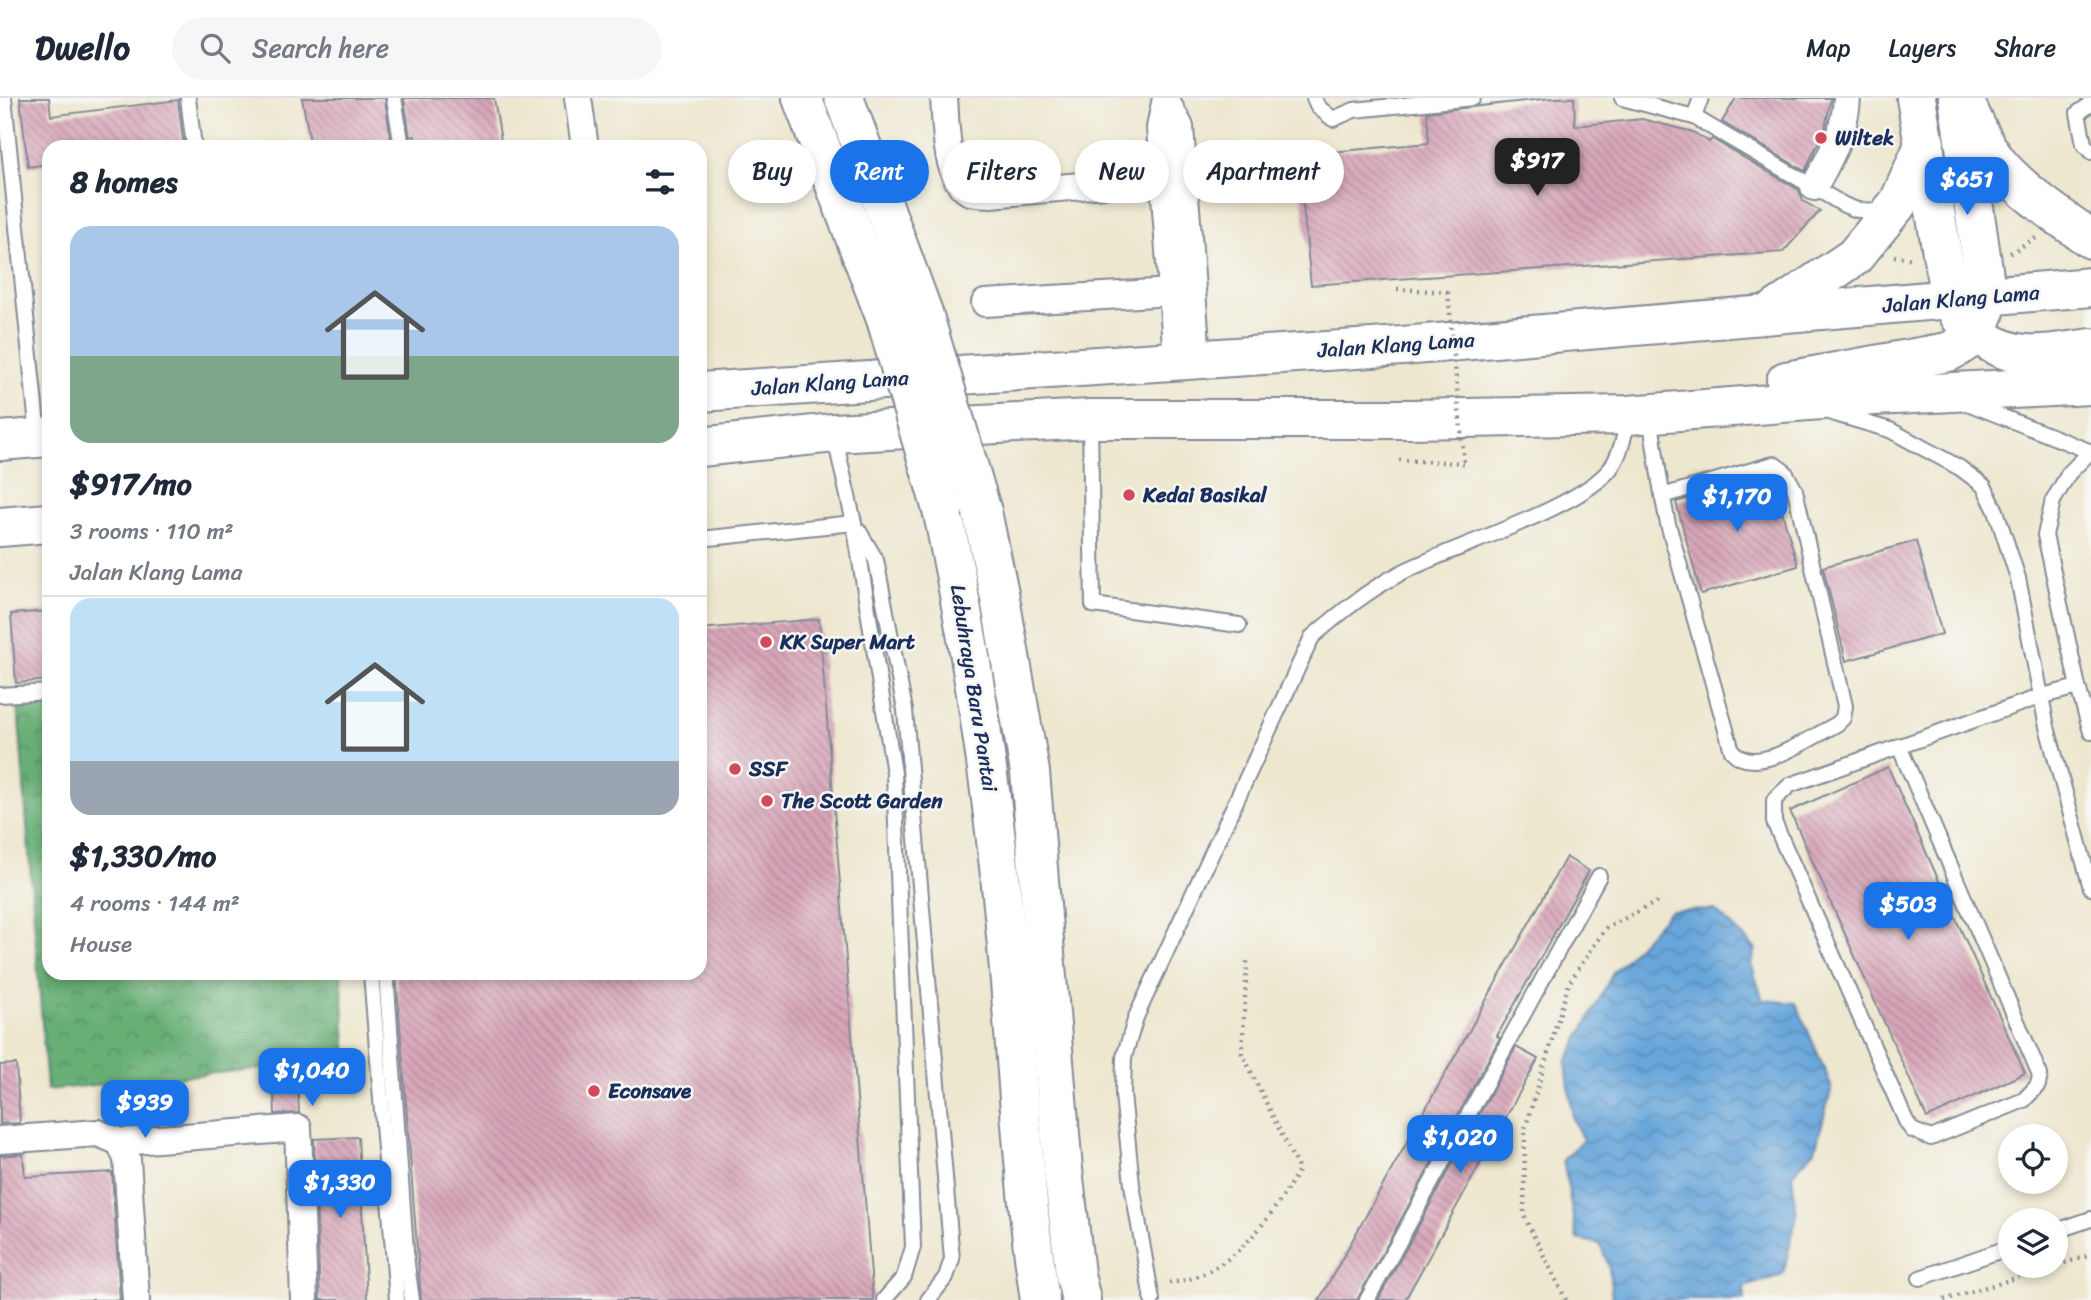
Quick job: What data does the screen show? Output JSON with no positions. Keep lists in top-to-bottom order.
{
  "streets": {
    "main road": ["Jalan Klang Lama", "Lebuhraya Baru Pantai"]
  },
  "places": [
    "Wiltek",
    "Kedai Basikal",
    "KK Super Mart",
    "SSF",
    "The Scott Garden",
    "Econsave"
  ],
  "page": {
    "header": "Dwello",
    "search": "Search here",
    "nav": ["Map", "Layers", "Share"],
    "price": [
      "$917",
      "$651",
      "$1,170",
      "$503",
      "$1,040",
      "$939",
      "$1,020",
      "$1,330"
    ],
    "chip": [
      "Buy",
      "Rent",
      "Filters",
      "New",
      "Apartment"
    ],
    "heading": "8 homes",
    "list": [
      {
        "name": "$917/mo",
        "note": "3 rooms · 110 m² · Jalan Klang Lama"
      },
      {
        "name": "$1,330/mo",
        "note": "4 rooms · 144 m² · House"
      }
    ]
  }
}
